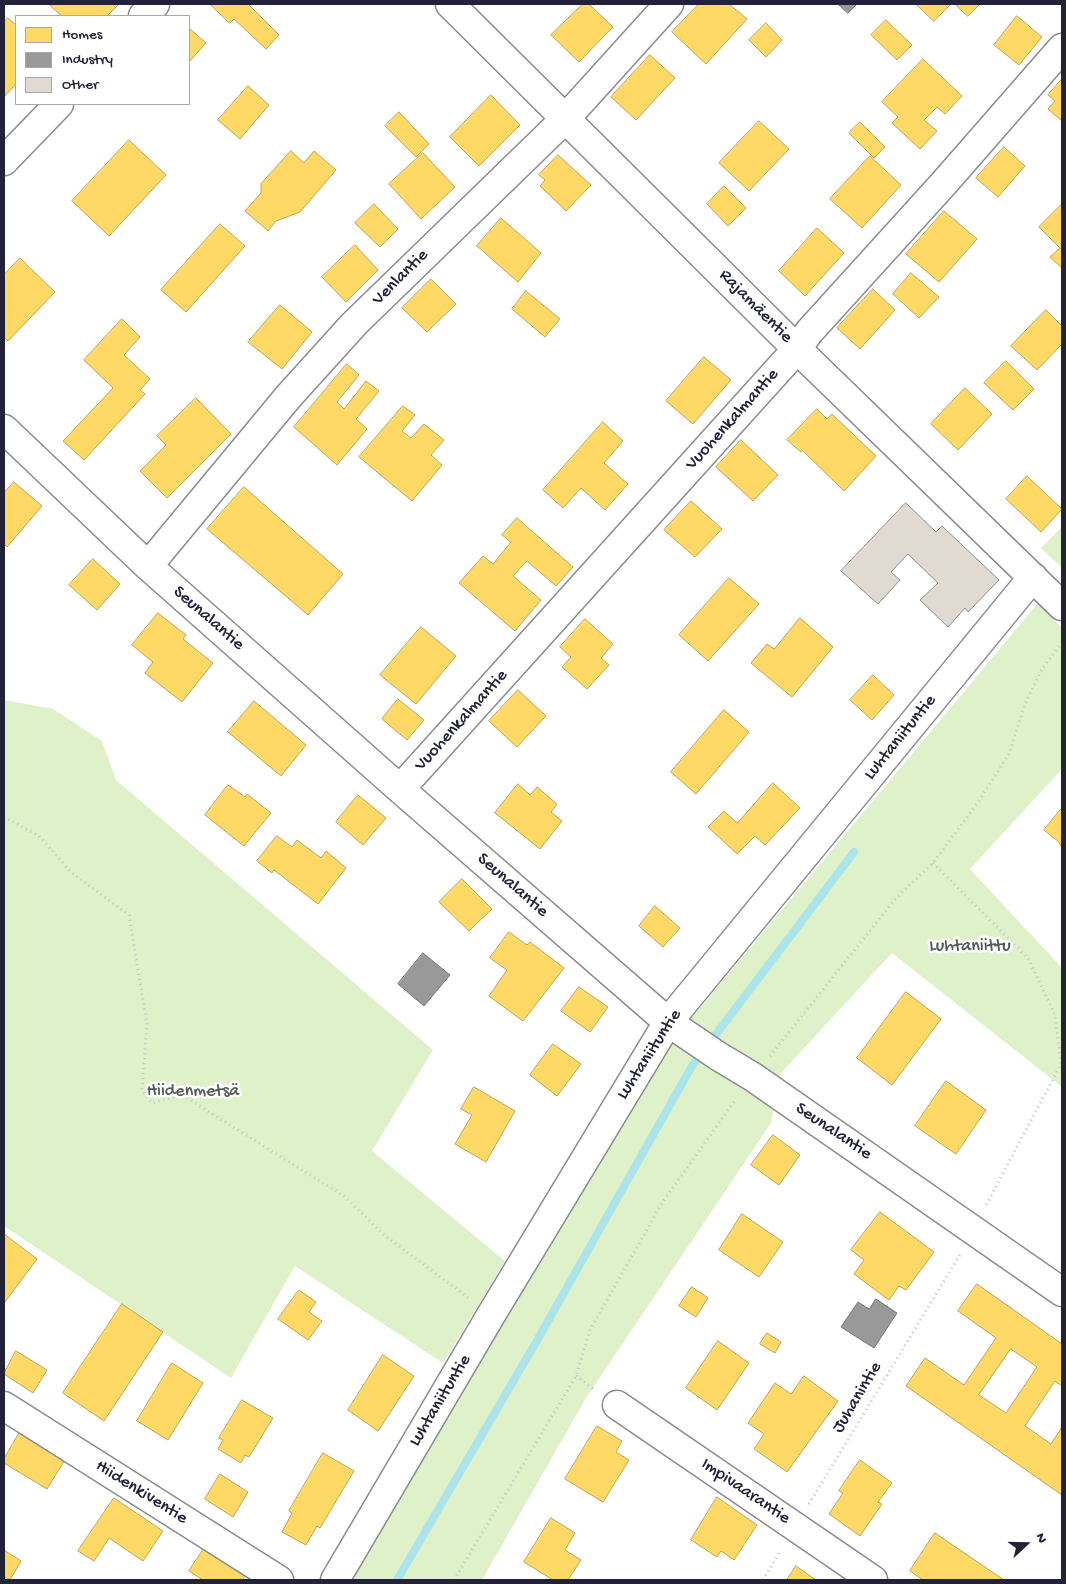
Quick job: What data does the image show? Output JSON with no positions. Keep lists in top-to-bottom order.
{
  "streets": {
    "street": [
      "Venlantie",
      "Rajamäentie",
      "Vuohenkalmantie",
      "Seunalantie",
      "Luhtaniituntie",
      "Impivaarantie",
      "Hiidenkiventie"
    ],
    "path": ["Juhanintie"]
  },
  "crossings": [
    ["Venlantie", "Rajamäentie"],
    ["Venlantie", "Seunalantie"],
    ["Rajamäentie", "Vuohenkalmantie"],
    ["Rajamäentie", "Luhtaniituntie"],
    ["Vuohenkalmantie", "Seunalantie"],
    ["Seunalantie", "Luhtaniituntie"],
    ["Seunalantie", "Juhanintie"],
    ["Juhanintie", "Impivaarantie"]
  ],
  "parks": ["Luhtaniittu", "Hiidenmetsä"],
  "legend": ["Homes", "Industry", "Other"],
  "north": "right"
}
